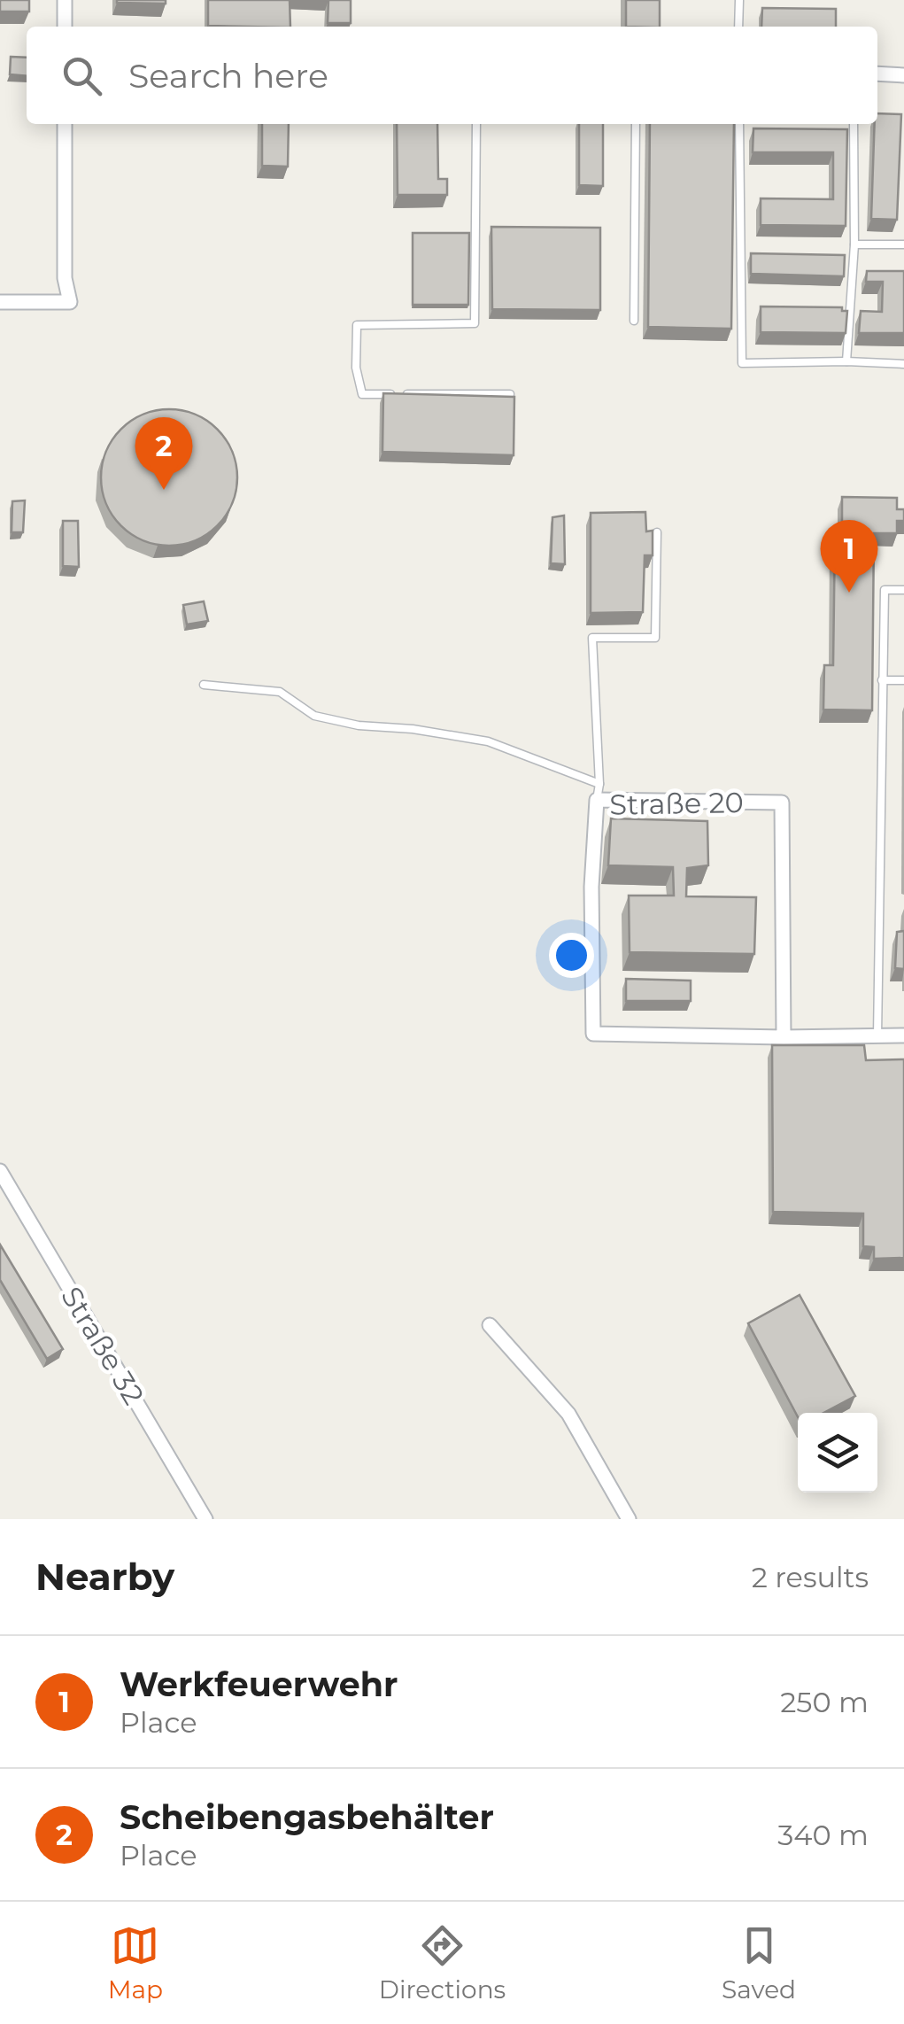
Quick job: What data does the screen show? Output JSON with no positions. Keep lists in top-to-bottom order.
{
  "streets": {
    "street": ["Straße 20", "Straße 32"]
  },
  "page": {
    "search": "Search here",
    "pins": ["2", "1"],
    "heading": ["Nearby", "2 results"],
    "list": [
      {
        "mark": "1",
        "name": "Werkfeuerwehr",
        "note": "Place",
        "value": "250 m"
      },
      {
        "mark": "2",
        "name": "Scheibengasbehälter",
        "note": "Place",
        "value": "340 m"
      }
    ],
    "nav": ["Map", "Directions", "Saved"]
  }
}
